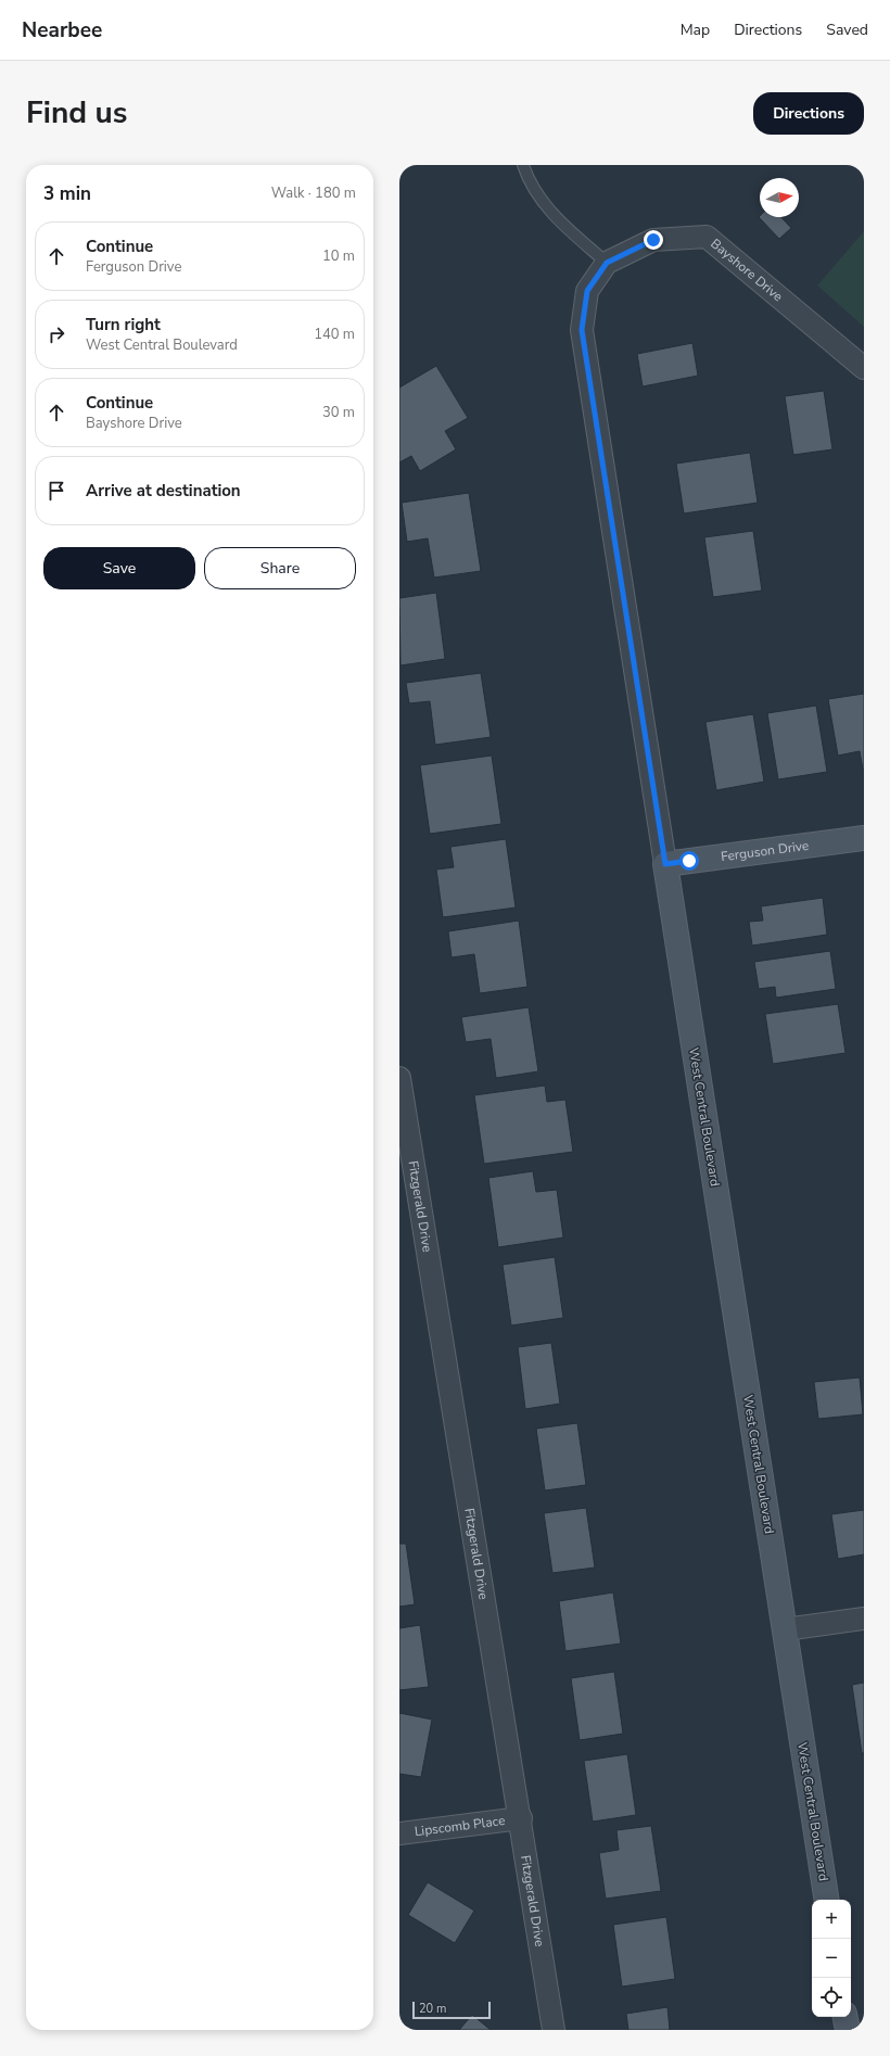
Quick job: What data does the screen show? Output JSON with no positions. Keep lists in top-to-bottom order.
{
  "streets": {
    "street": [
      "Bayshore Drive",
      "Ferguson Drive",
      "West Central Boulevard",
      "Fitzgerald Drive",
      "Lipscomb Place"
    ]
  },
  "crossings": [
    ["Bayshore Drive", "West Central Boulevard"],
    ["Ferguson Drive", "West Central Boulevard"],
    ["Fitzgerald Drive", "Lipscomb Place"]
  ],
  "scale_bar": "20 m",
  "north": "right",
  "page": {
    "header": "Nearbee",
    "nav": ["Map", "Directions", "Saved"],
    "title": "Find us",
    "buttons": [
      "Directions",
      ["Save", "Share"]
    ],
    "heading": ["3 min", "Walk · 180 m"],
    "list": [
      ["Continue", "Ferguson Drive", "10 m"],
      ["Turn right", "West Central Boulevard", "140 m"],
      ["Continue", "Bayshore Drive", "30 m"],
      "Arrive at destination"
    ],
    "map_buttons": ["+", "−"],
    "scale": "20 m"
  }
}
